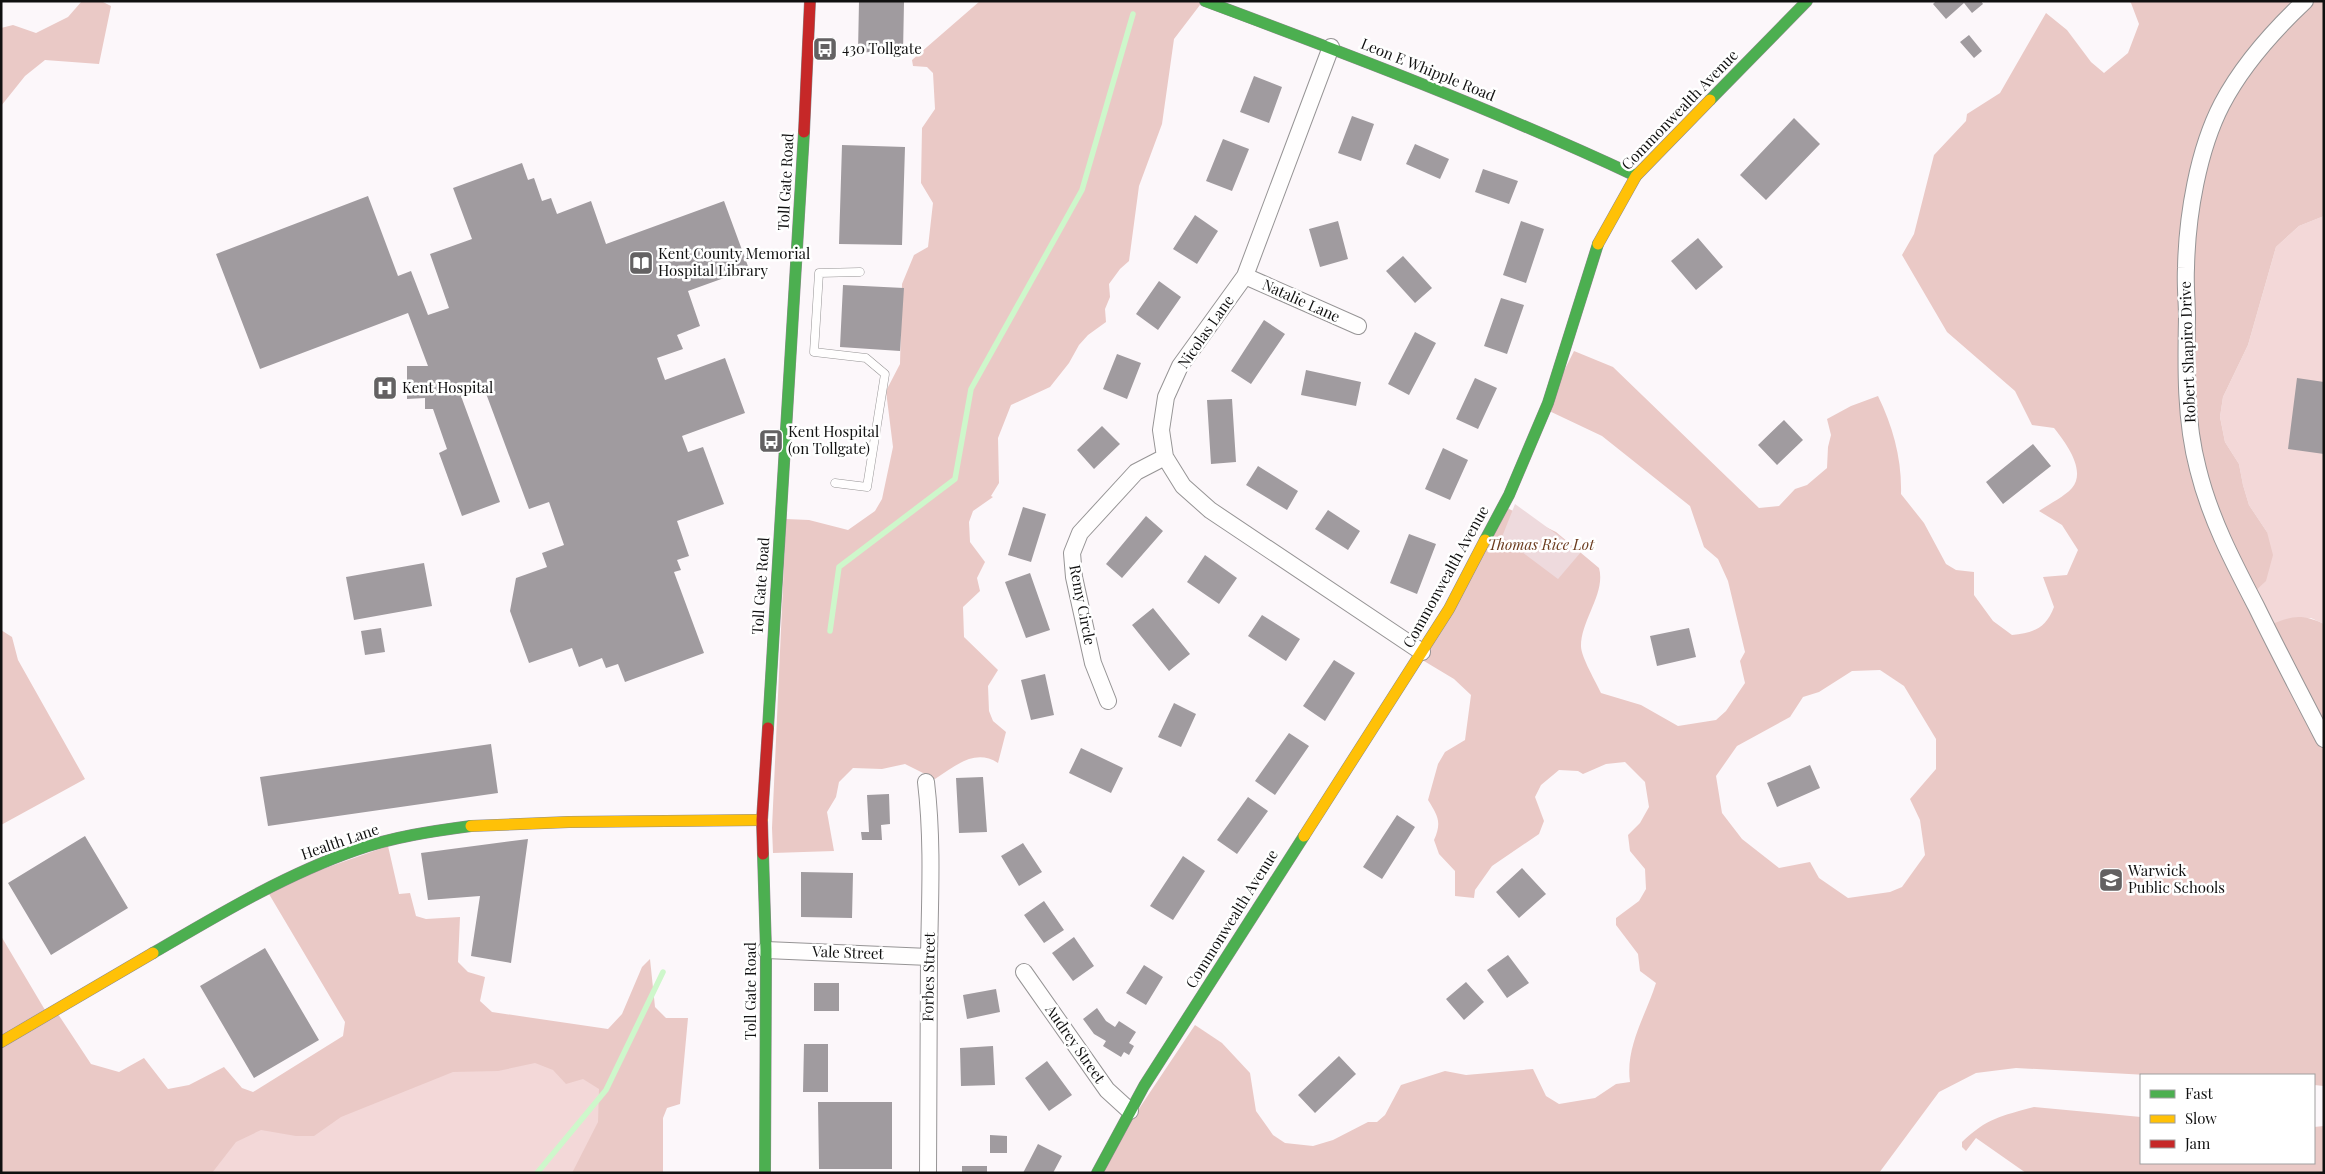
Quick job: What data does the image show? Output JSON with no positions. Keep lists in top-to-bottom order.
{
  "streets": {
    "street": [
      "Leon E Whipple Road",
      "Commonwealth Avenue",
      "Toll Gate Road",
      "Natalie Lane",
      "Nicolas Lane",
      "Robert Shapiro Drive",
      "Remy Circle",
      "Health Lane",
      "Vale Street",
      "Forbes Street",
      "Audrey Street"
    ]
  },
  "crossings": [
    ["Leon E Whipple Road", "Commonwealth Avenue"],
    ["Leon E Whipple Road", "Nicolas Lane"],
    ["Commonwealth Avenue", "Nicolas Lane"],
    ["Commonwealth Avenue", "Audrey Street"],
    ["Toll Gate Road", "Health Lane"],
    ["Toll Gate Road", "Vale Street"],
    ["Natalie Lane", "Nicolas Lane"],
    ["Nicolas Lane", "Remy Circle"],
    ["Vale Street", "Forbes Street"]
  ],
  "parks": ["Thomas Rice Lot"],
  "places": {
    "bus stop": ["430 Tollgate", "Kent Hospital (on Tollgate)"],
    "library": ["Kent County Memorial Hospital Library"],
    "hospital": ["Kent Hospital"],
    "school or university": ["Warwick Public Schools"]
  },
  "legend": ["Fast", "Slow", "Jam"]
}
